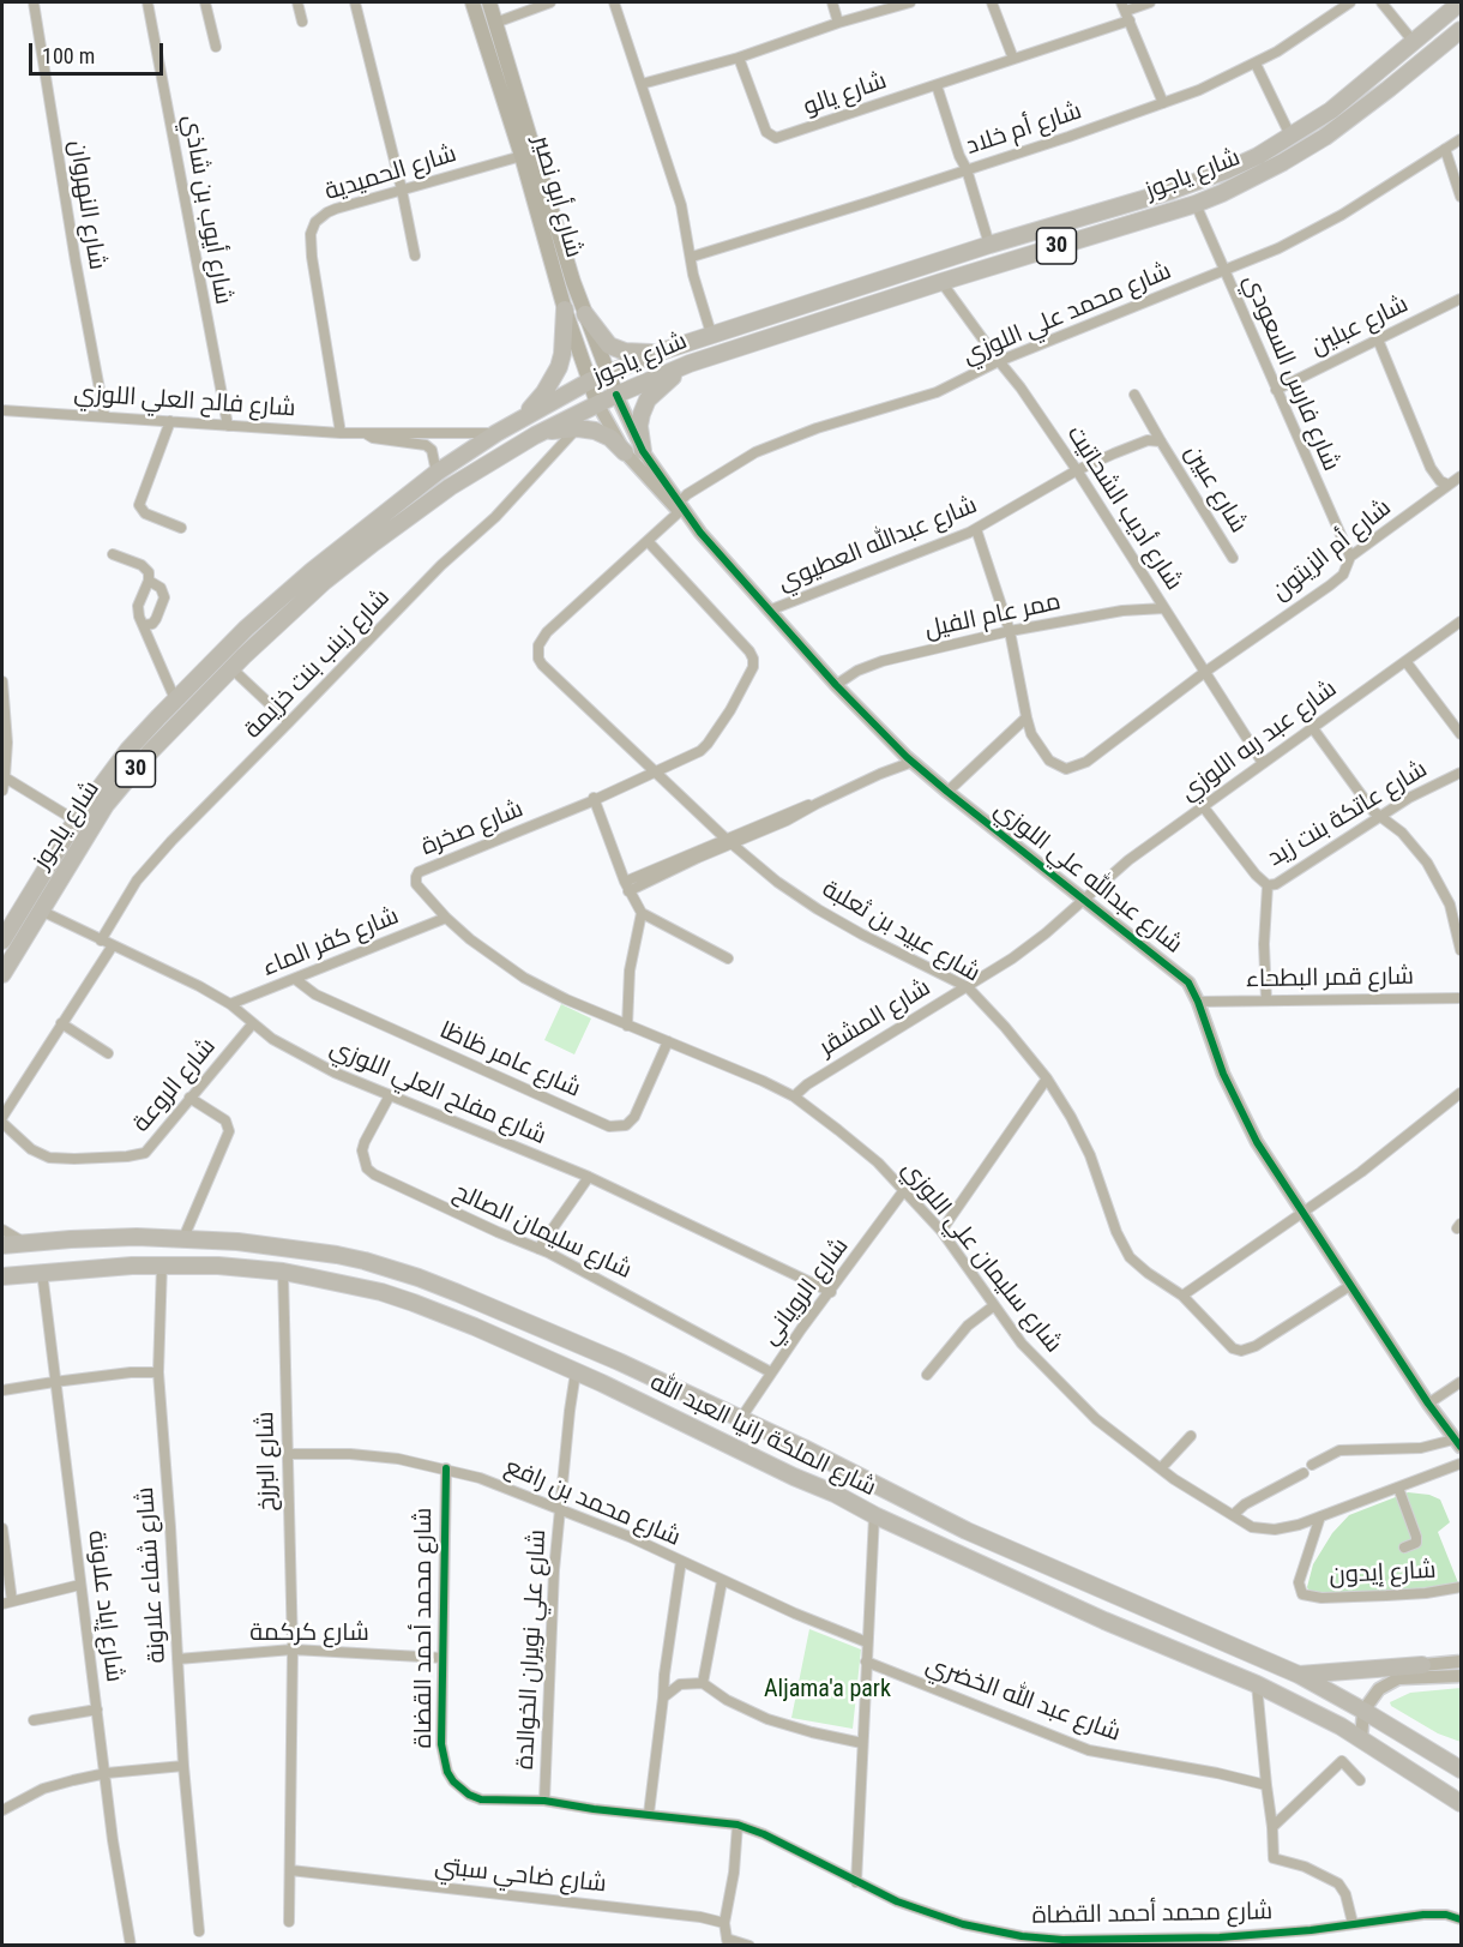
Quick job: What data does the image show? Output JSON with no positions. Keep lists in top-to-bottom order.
{
  "streets": {
    "main road": [
      "شارع ياجوز",
      "شارع أبو نصير",
      "30",
      "شارع الملكة رانيا العبد الله"
    ],
    "street": [
      "شارع يالو",
      "شارع أم خلاد",
      "شارع الحميدية",
      "شارع النهروان",
      "شارع أيوب بن شاذي",
      "شارع محمد علي اللوزي",
      "شارع عبلين",
      "شارع فارس السعودي",
      "شارع فالح العلي اللوزي",
      "شارع عبين",
      "شارع أديب الشحاتيت",
      "شارع عبدالله العطيوي",
      "شارع أم الزيتون",
      "ممر عام الفيل",
      "شارع زينب بنت خزيمة",
      "شارع عبد ربه اللوزي",
      "شارع عاتكة بنت زيد",
      "شارع صخرة",
      "شارع عبدالله علي اللوزي",
      "شارع عبيد بن ثعلبة",
      "شارع كفر الماء",
      "شارع قمر البطحاء",
      "شارع المشقر",
      "شارع عامر ظاظا",
      "شارع الروعة",
      "شارع مفلح العلي اللوزي",
      "شارع سليمان الصالح",
      "شارع سليمان علي اللوزي",
      "شارع الروياني",
      "شارع البرزخ",
      "شارع محمد بن رافع",
      "شارع إيدون",
      "شارع شفاء علاونة",
      "شارع إياد علاونة",
      "شارع محمد أحمد القضاة",
      "شارع كركمة",
      "شارع علي نويران الخوالدة",
      "شارع عبد الله الخضري",
      "شارع ضاحي سبتي"
    ]
  },
  "crossings": [
    ["شارع الحميدية", "شارع أبو نصير"],
    ["شارع الحميدية", "شارع فالح العلي اللوزي"],
    ["شارع ياجوز", "شارع أبو نصير"],
    ["شارع ياجوز", "شارع فارس السعودي"],
    ["شارع ياجوز", "شارع فالح العلي اللوزي"],
    ["شارع ياجوز", "شارع أديب الشحاتيت"],
    ["شارع ياجوز", "شارع عبدالله علي اللوزي"],
    ["شارع ياجوز", "شارع مفلح العلي اللوزي"],
    ["شارع أبو نصير", "شارع عبدالله علي اللوزي"],
    ["شارع النهروان", "شارع فالح العلي اللوزي"],
    ["شارع أيوب بن شاذي", "شارع فالح العلي اللوزي"],
    ["شارع محمد علي اللوزي", "شارع فارس السعودي"],
    ["شارع محمد علي اللوزي", "شارع أديب الشحاتيت"],
    ["شارع محمد علي اللوزي", "شارع صخرة"],
    ["شارع محمد علي اللوزي", "شارع عبدالله علي اللوزي"],
    ["شارع محمد علي اللوزي", "شارع عبيد بن ثعلبة"],
    ["شارع عبلين", "شارع فارس السعودي"],
    ["شارع فارس السعودي", "شارع أم الزيتون"],
    ["شارع عبين", "شارع أديب الشحاتيت"],
    ["شارع عبين", "شارع عبدالله العطيوي"],
    ["شارع أديب الشحاتيت", "شارع عبدالله العطيوي"],
    ["شارع أديب الشحاتيت", "شارع أم الزيتون"],
    ["شارع أديب الشحاتيت", "ممر عام الفيل"],
    ["شارع أديب الشحاتيت", "شارع عبد ربه اللوزي"],
    ["شارع عبدالله العطيوي", "شارع أم الزيتون"],
    ["شارع عبدالله العطيوي", "شارع عبدالله علي اللوزي"],
    ["شارع أم الزيتون", "ممر عام الفيل"],
    ["ممر عام الفيل", "شارع عبدالله علي اللوزي"],
    ["شارع زينب بنت خزيمة", "شارع مفلح العلي اللوزي"],
    ["شارع عبد ربه اللوزي", "شارع عاتكة بنت زيد"],
    ["شارع عبد ربه اللوزي", "شارع عبدالله علي اللوزي"],
    ["شارع عبد ربه اللوزي", "شارع المشقر"],
    ["شارع صخرة", "شارع عبيد بن ثعلبة"],
    ["شارع صخرة", "شارع سليمان علي اللوزي"],
    ["شارع عبدالله علي اللوزي", "شارع عبيد بن ثعلبة"],
    ["شارع عبدالله علي اللوزي", "شارع قمر البطحاء"],
    ["شارع عبدالله علي اللوزي", "شارع المشقر"],
    ["شارع عبيد بن ثعلبة", "شارع المشقر"],
    ["شارع كفر الماء", "شارع عامر ظاظا"],
    ["شارع كفر الماء", "شارع مفلح العلي اللوزي"],
    ["شارع كفر الماء", "شارع سليمان علي اللوزي"],
    ["شارع المشقر", "شارع سليمان علي اللوزي"],
    ["شارع عامر ظاظا", "شارع سليمان علي اللوزي"],
    ["شارع الروعة", "شارع مفلح العلي اللوزي"],
    ["شارع مفلح العلي اللوزي", "شارع سليمان الصالح"],
    ["شارع مفلح العلي اللوزي", "شارع الروياني"],
    ["شارع سليمان الصالح", "شارع الروياني"],
    ["شارع سليمان علي اللوزي", "شارع الروياني"],
    ["شارع سليمان علي اللوزي", "شارع إيدون"],
    ["شارع الروياني", "شارع الملكة رانيا العبد الله"],
    ["شارع الملكة رانيا العبد الله", "شارع البرزخ"],
    ["شارع الملكة رانيا العبد الله", "شارع شفاء علاونة"],
    ["شارع الملكة رانيا العبد الله", "شارع إياد علاونة"],
    ["شارع الملكة رانيا العبد الله", "شارع علي نويران الخوالدة"],
    ["شارع البرزخ", "شارع محمد بن رافع"],
    ["شارع البرزخ", "شارع كركمة"],
    ["شارع البرزخ", "شارع ضاحي سبتي"],
    ["شارع محمد بن رافع", "شارع محمد أحمد القضاة"],
    ["شارع محمد بن رافع", "شارع علي نويران الخوالدة"],
    ["شارع شفاء علاونة", "شارع كركمة"],
    ["شارع محمد أحمد القضاة", "شارع كركمة"],
    ["شارع محمد أحمد القضاة", "شارع علي نويران الخوالدة"]
  ],
  "parks": ["Aljama'a park"],
  "scale_bar": "100 m"
}
